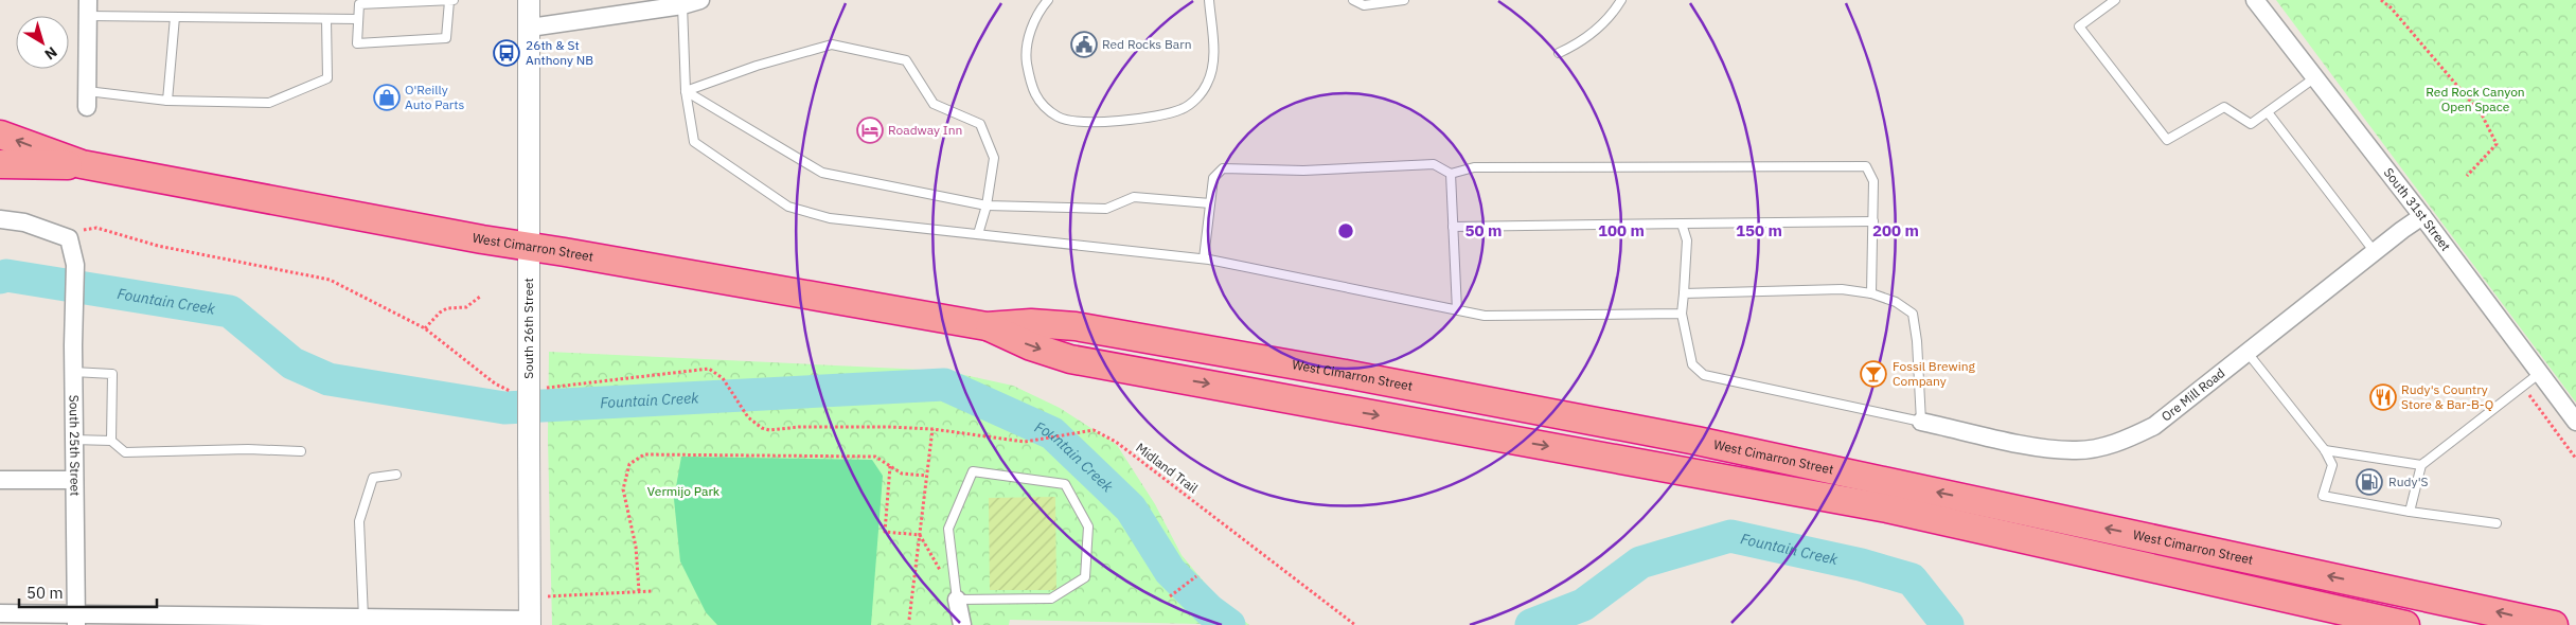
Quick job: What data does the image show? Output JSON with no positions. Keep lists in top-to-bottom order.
{
  "streets": {
    "highway": ["West Cimarron Street"],
    "street": [
      "South 31st Street",
      "South 26th Street",
      "Ore Mill Road",
      "South 25th Street"
    ],
    "path": ["Midland Trail"]
  },
  "crossings": [
    ["South 31st Street", "Ore Mill Road"],
    ["West Cimarron Street", "South 26th Street"]
  ],
  "water": ["Fountain Creek"],
  "parks": ["Red Rock Canyon Open Space", "Vermijo Park"],
  "places": {
    "public building": ["Red Rocks Barn"],
    "bus stop": ["26th & St Anthony NB"],
    "shop": ["O'Reilly Auto Parts"],
    "hotel": ["Roadway Inn"],
    "bar": ["Fossil Brewing Company"],
    "restaurant": ["Rudy's Country Store & Bar-B-Q"],
    "fuel station": ["Rudy'S"]
  },
  "scale_bar": "50 m",
  "north": "bottom right",
  "rings": [
    "50 m",
    "100 m",
    "150 m",
    "200 m"
  ]
}
